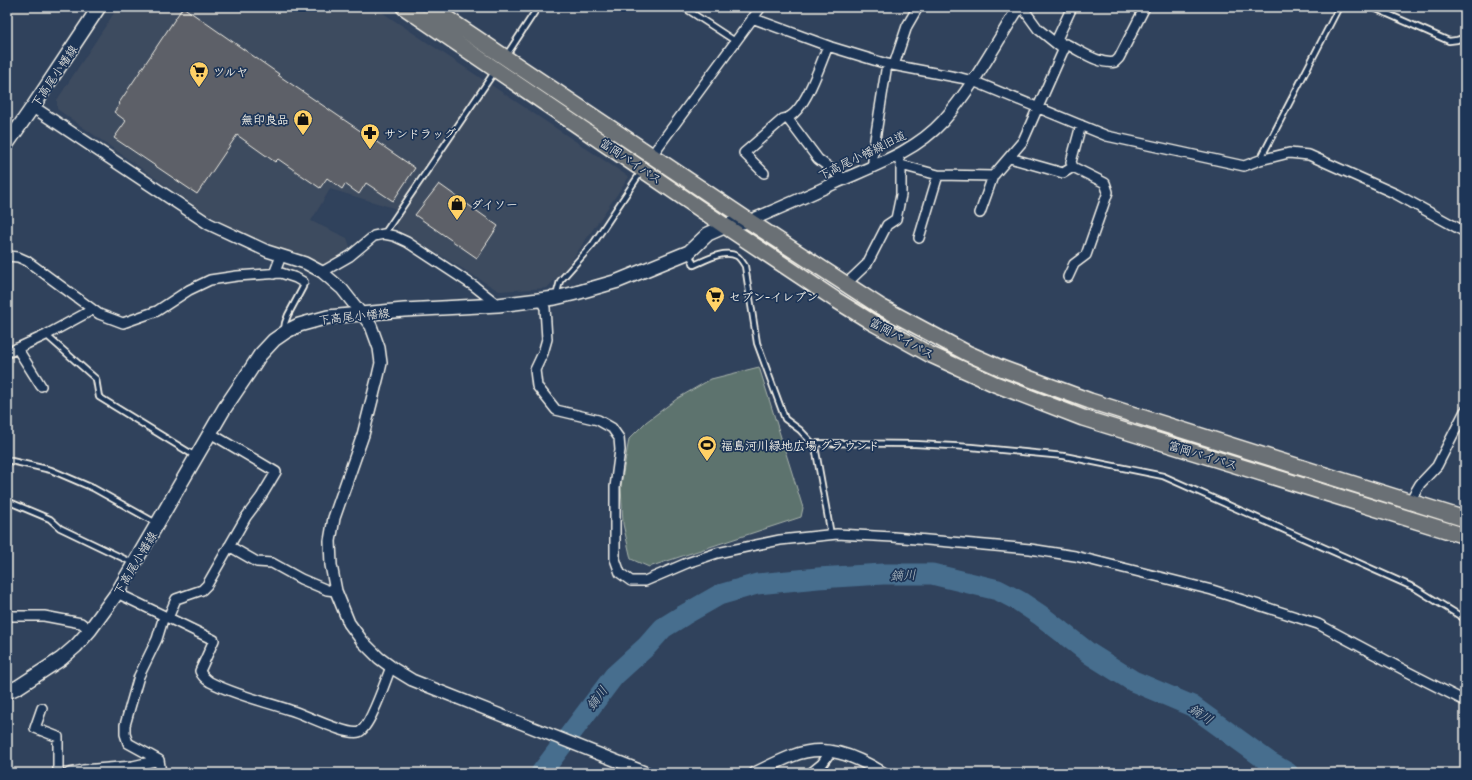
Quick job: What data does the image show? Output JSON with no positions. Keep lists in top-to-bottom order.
{
  "streets": {
    "highway": ["富岡バイパス"],
    "main road": ["下高尾小幡線"],
    "street": ["下高尾小幡線旧道"]
  },
  "crossings": [
    ["下高尾小幡線", "下高尾小幡線旧道"],
    ["下高尾小幡線", "富岡バイパス"],
    ["下高尾小幡線旧道", "富岡バイパス"]
  ],
  "water": ["鏑川"],
  "places": {
    "supermarket": ["ツルヤ", "セブン-イレブン"],
    "shop": ["無印良品", "ダイソー"],
    "pharmacy": ["サンドラッグ"],
    "sports": ["福島河川緑地広場 グラウンド"]
  }
}
